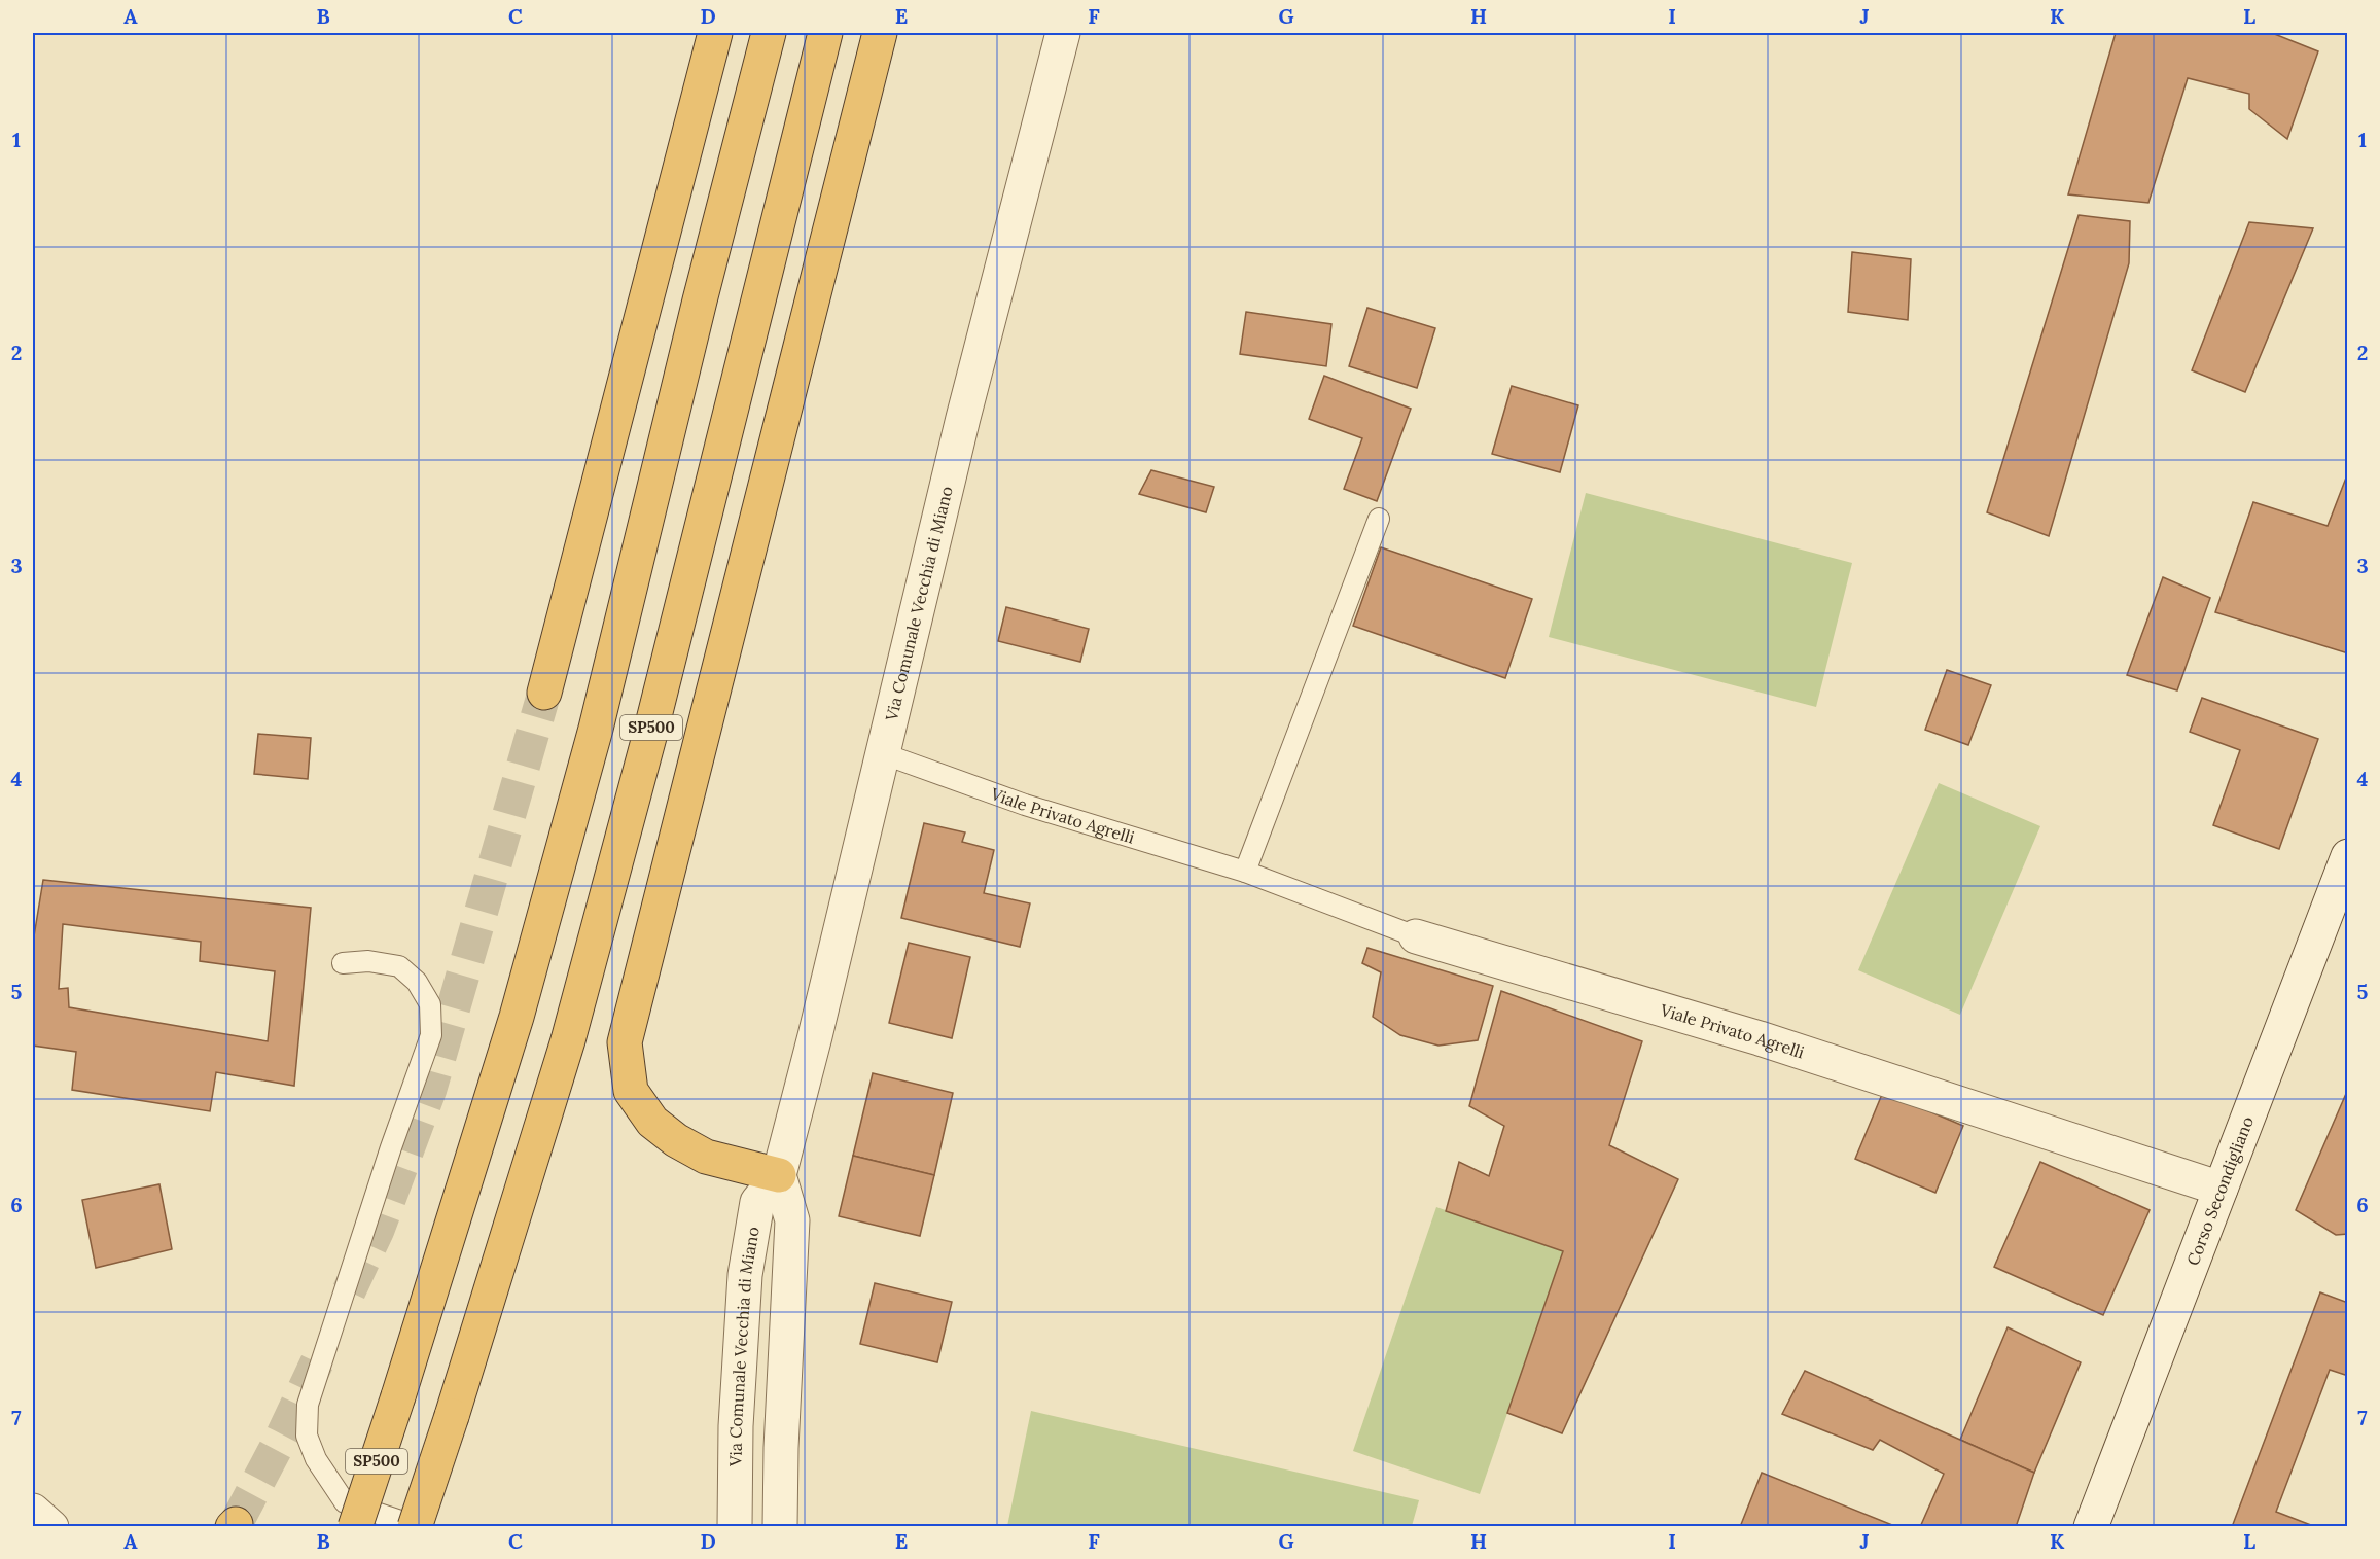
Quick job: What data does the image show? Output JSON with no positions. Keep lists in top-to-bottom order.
{
  "streets": {
    "highway": ["SP500"],
    "street": ["Via Comunale Vecchia di Miano", "Viale Privato Agrelli", "Corso Secondigliano"]
  },
  "crossings": [
    ["Via Comunale Vecchia di Miano", "Viale Privato Agrelli"],
    ["Viale Privato Agrelli", "Corso Secondigliano"]
  ],
  "grid": {
    "columns": [
      "A",
      "B",
      "C",
      "D",
      "E",
      "F",
      "G",
      "H",
      "I",
      "J",
      "K",
      "L"
    ],
    "rows": [
      "1",
      "2",
      "3",
      "4",
      "5",
      "6",
      "7"
    ]
  }
}
